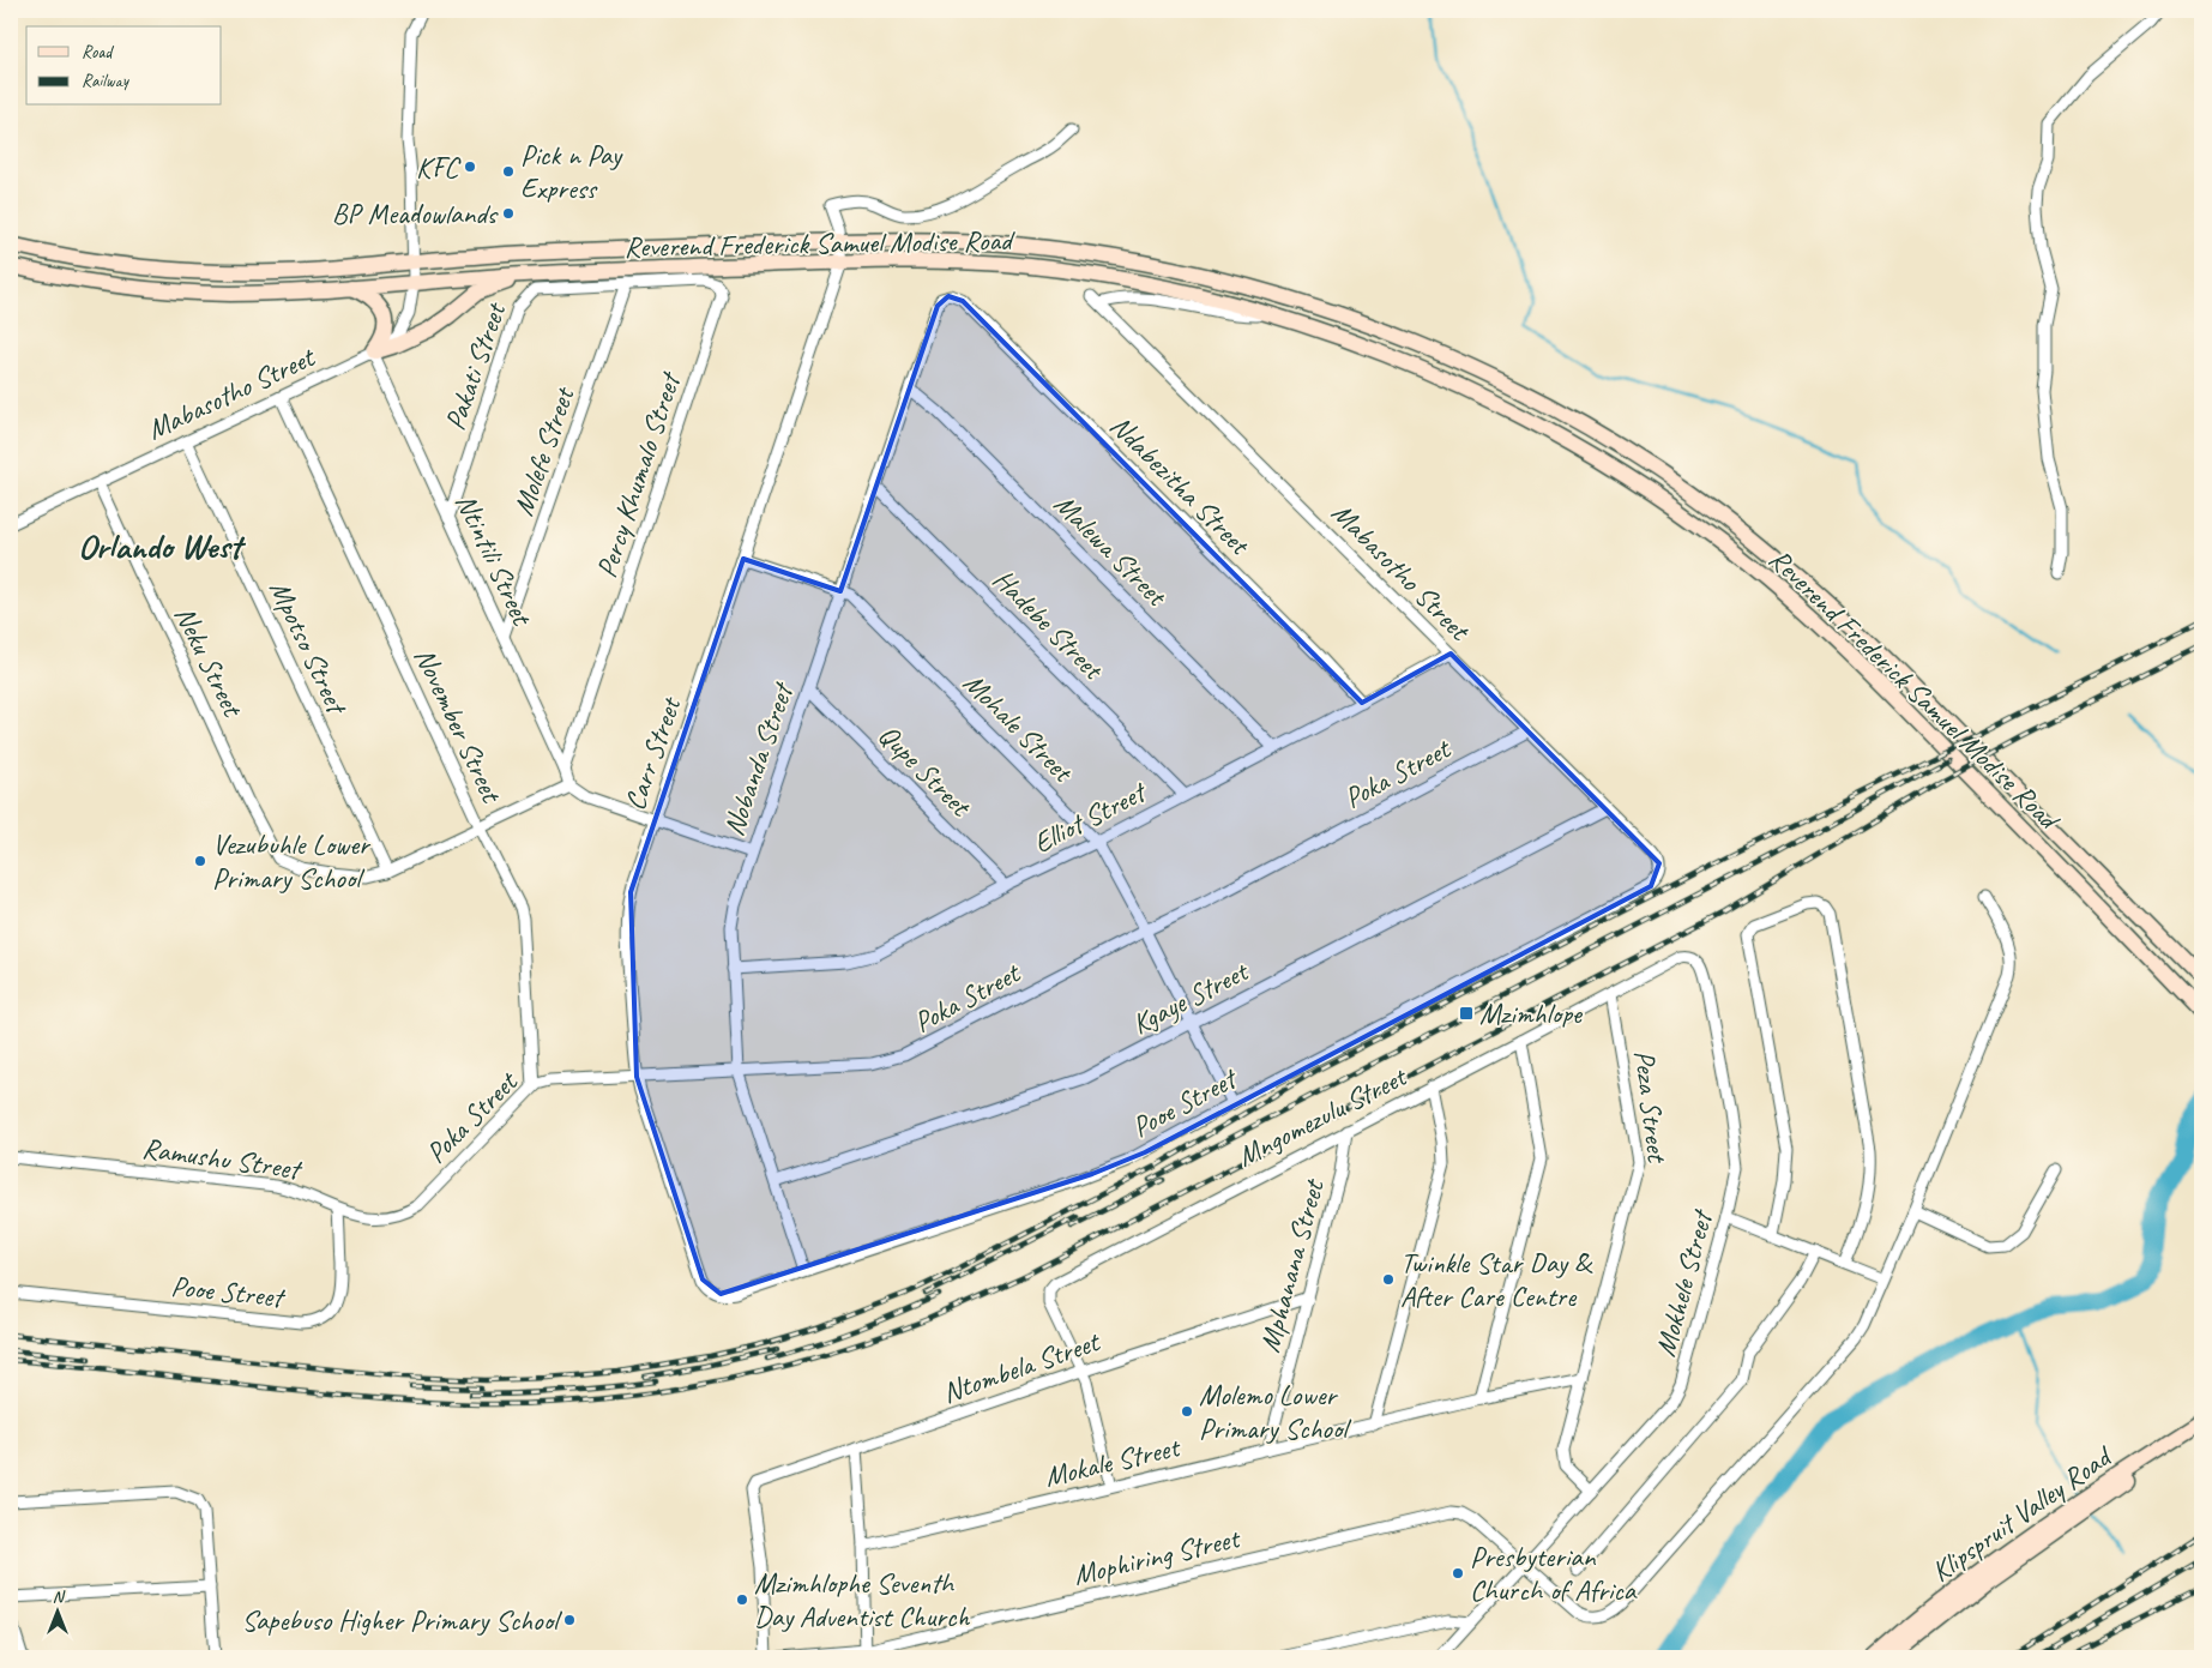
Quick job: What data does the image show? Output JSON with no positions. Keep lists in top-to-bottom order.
{
  "streets": {
    "main road": ["Reverend Frederick Samuel Modise Road", "Klipspruit Valley Road"],
    "street": [
      "Pakati Street",
      "Mabasotho Street",
      "Molefe Street",
      "Percy Khumalo Street",
      "Ndabezitha Street",
      "Malewa Street",
      "Ntintili Street",
      "Hadebe Street",
      "Mpotso Street",
      "Neku Street",
      "November Street",
      "Mohale Street",
      "Carr Street",
      "Nobanda Street",
      "Qupe Street",
      "Poka Street",
      "Elliot Street",
      "Kgaye Street",
      "Pooe Street",
      "Peza Street",
      "Mngomezulu Street",
      "Ramushu Street",
      "Mphanana Street",
      "Mokhele Street",
      "Ntombela Street",
      "Mokale Street",
      "Mophiring Street"
    ]
  },
  "crossings": [
    ["Reverend Frederick Samuel Modise Road", "Mabasotho Street"],
    ["Reverend Frederick Samuel Modise Road", "Carr Street"],
    ["Pakati Street", "Molefe Street"],
    ["Pakati Street", "Percy Khumalo Street"],
    ["Pakati Street", "Ntintili Street"],
    ["Mabasotho Street", "Ntintili Street"],
    ["Mabasotho Street", "Mpotso Street"],
    ["Mabasotho Street", "Neku Street"],
    ["Mabasotho Street", "November Street"],
    ["Mabasotho Street", "Poka Street"],
    ["Mabasotho Street", "Elliot Street"],
    ["Mabasotho Street", "Kgaye Street"],
    ["Mabasotho Street", "Pooe Street"],
    ["Molefe Street", "Percy Khumalo Street"],
    ["Molefe Street", "Ntintili Street"],
    ["Percy Khumalo Street", "Ntintili Street"],
    ["Ndabezitha Street", "Nobanda Street"],
    ["Ndabezitha Street", "Elliot Street"],
    ["Malewa Street", "Nobanda Street"],
    ["Malewa Street", "Elliot Street"],
    ["Hadebe Street", "Nobanda Street"],
    ["Hadebe Street", "Elliot Street"],
    ["Mpotso Street", "Neku Street"],
    ["November Street", "Poka Street"],
    ["Mohale Street", "Carr Street"],
    ["Mohale Street", "Nobanda Street"],
    ["Mohale Street", "Poka Street"],
    ["Mohale Street", "Elliot Street"],
    ["Mohale Street", "Kgaye Street"],
    ["Mohale Street", "Pooe Street"],
    ["Carr Street", "Poka Street"],
    ["Carr Street", "Pooe Street"],
    ["Nobanda Street", "Qupe Street"],
    ["Nobanda Street", "Poka Street"],
    ["Nobanda Street", "Elliot Street"],
    ["Nobanda Street", "Kgaye Street"],
    ["Nobanda Street", "Pooe Street"],
    ["Qupe Street", "Elliot Street"],
    ["Poka Street", "Ramushu Street"],
    ["Pooe Street", "Ramushu Street"],
    ["Peza Street", "Mngomezulu Street"],
    ["Peza Street", "Mokhele Street"],
    ["Peza Street", "Mokale Street"],
    ["Mngomezulu Street", "Mphanana Street"],
    ["Mngomezulu Street", "Mokhele Street"],
    ["Mngomezulu Street", "Ntombela Street"],
    ["Mphanana Street", "Ntombela Street"],
    ["Mphanana Street", "Mokale Street"],
    ["Mokhele Street", "Mophiring Street"]
  ],
  "districts": ["Orlando West"],
  "places": {
    "other": [
      "KFC",
      "Pick n Pay Express",
      "BP Meadowlands",
      "Vezubuhle Lower Primary School",
      "Twinkle Star Day & After Care Centre",
      "Molemo Lower Primary School",
      "Presbyterian Church of Africa",
      "Mzimhlophe Seventh Day Adventist Church",
      "Sapebuso Higher Primary School"
    ],
    "transit": ["Mzimhlope"]
  },
  "legend": ["Road", "Railway"],
  "north": "top"
}
